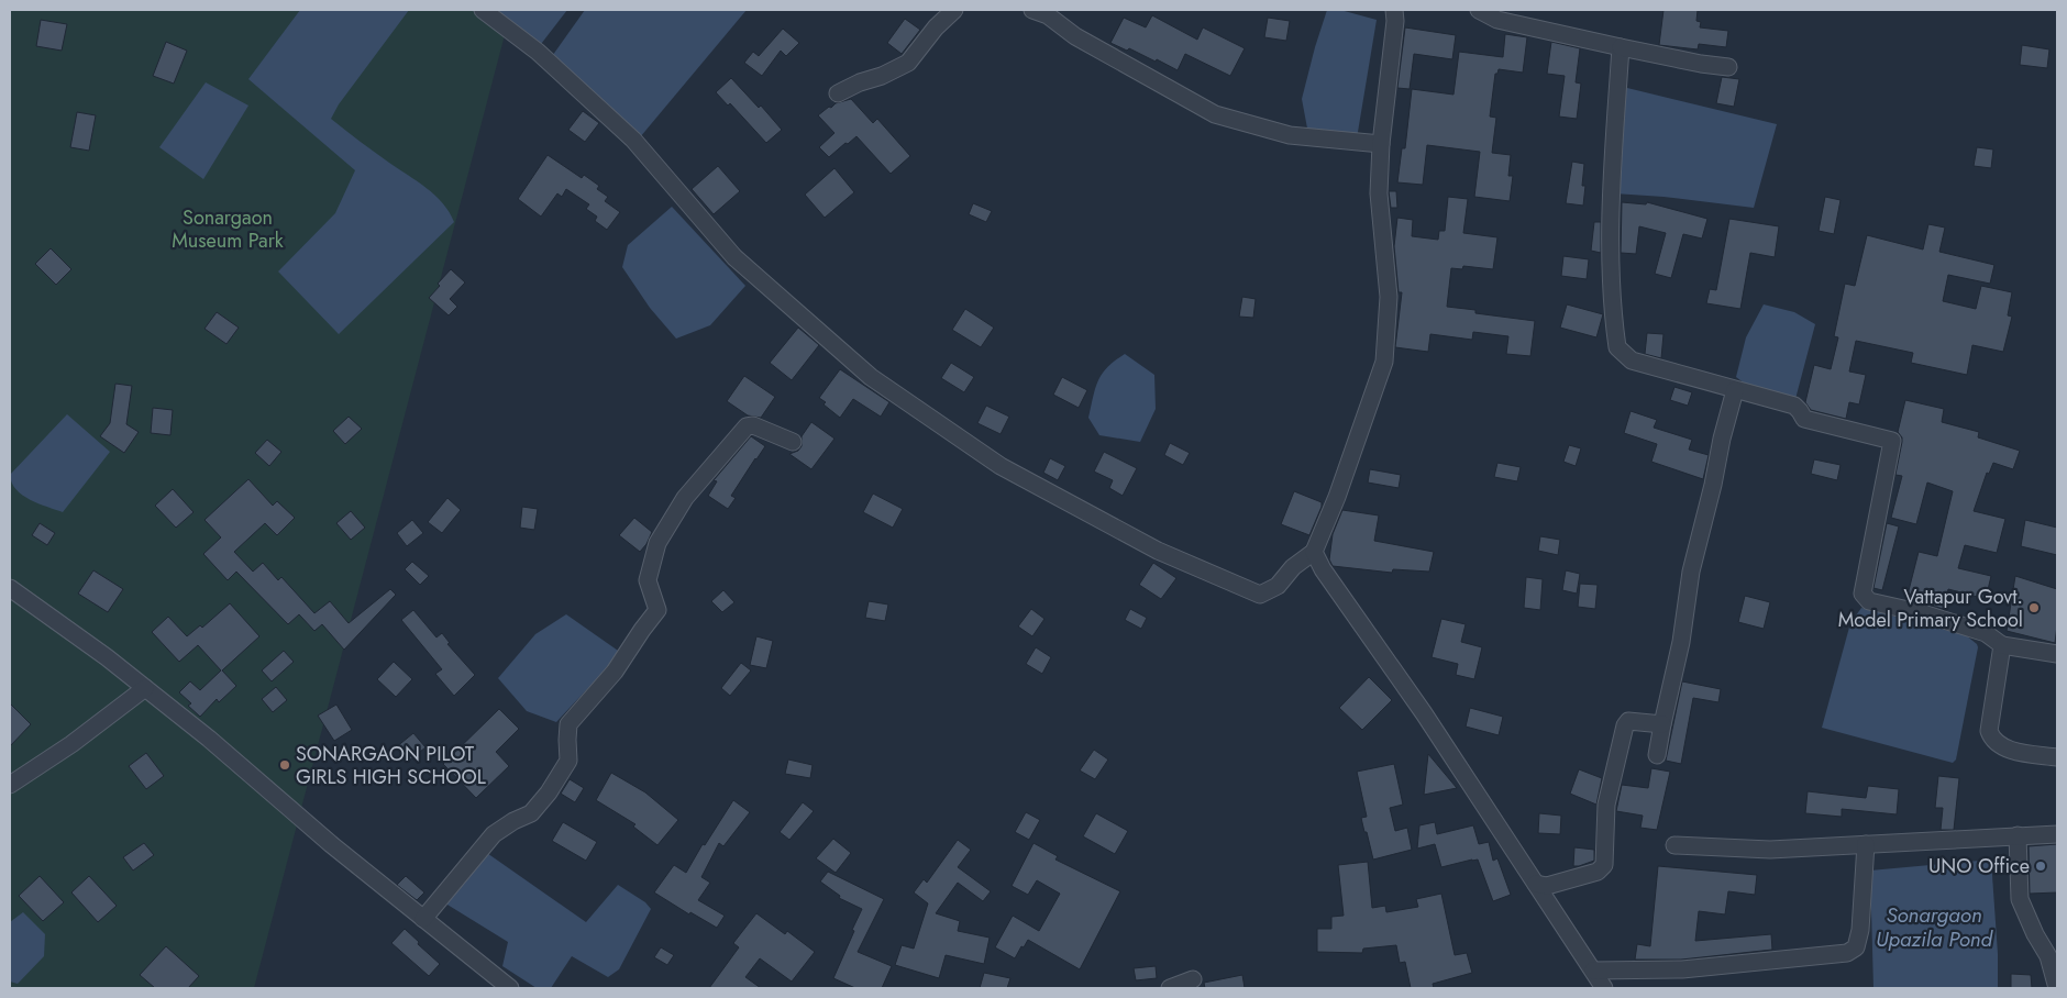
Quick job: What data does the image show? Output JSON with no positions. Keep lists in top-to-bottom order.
{
  "water": ["Sonargaon Upazila Pond"],
  "parks": ["Sonargaon Museum Park"],
  "places": ["Vattapur Govt. Model Primary School", "SONARGAON PILOT GIRLS HIGH SCHOOL", "UNO Office"]
}
